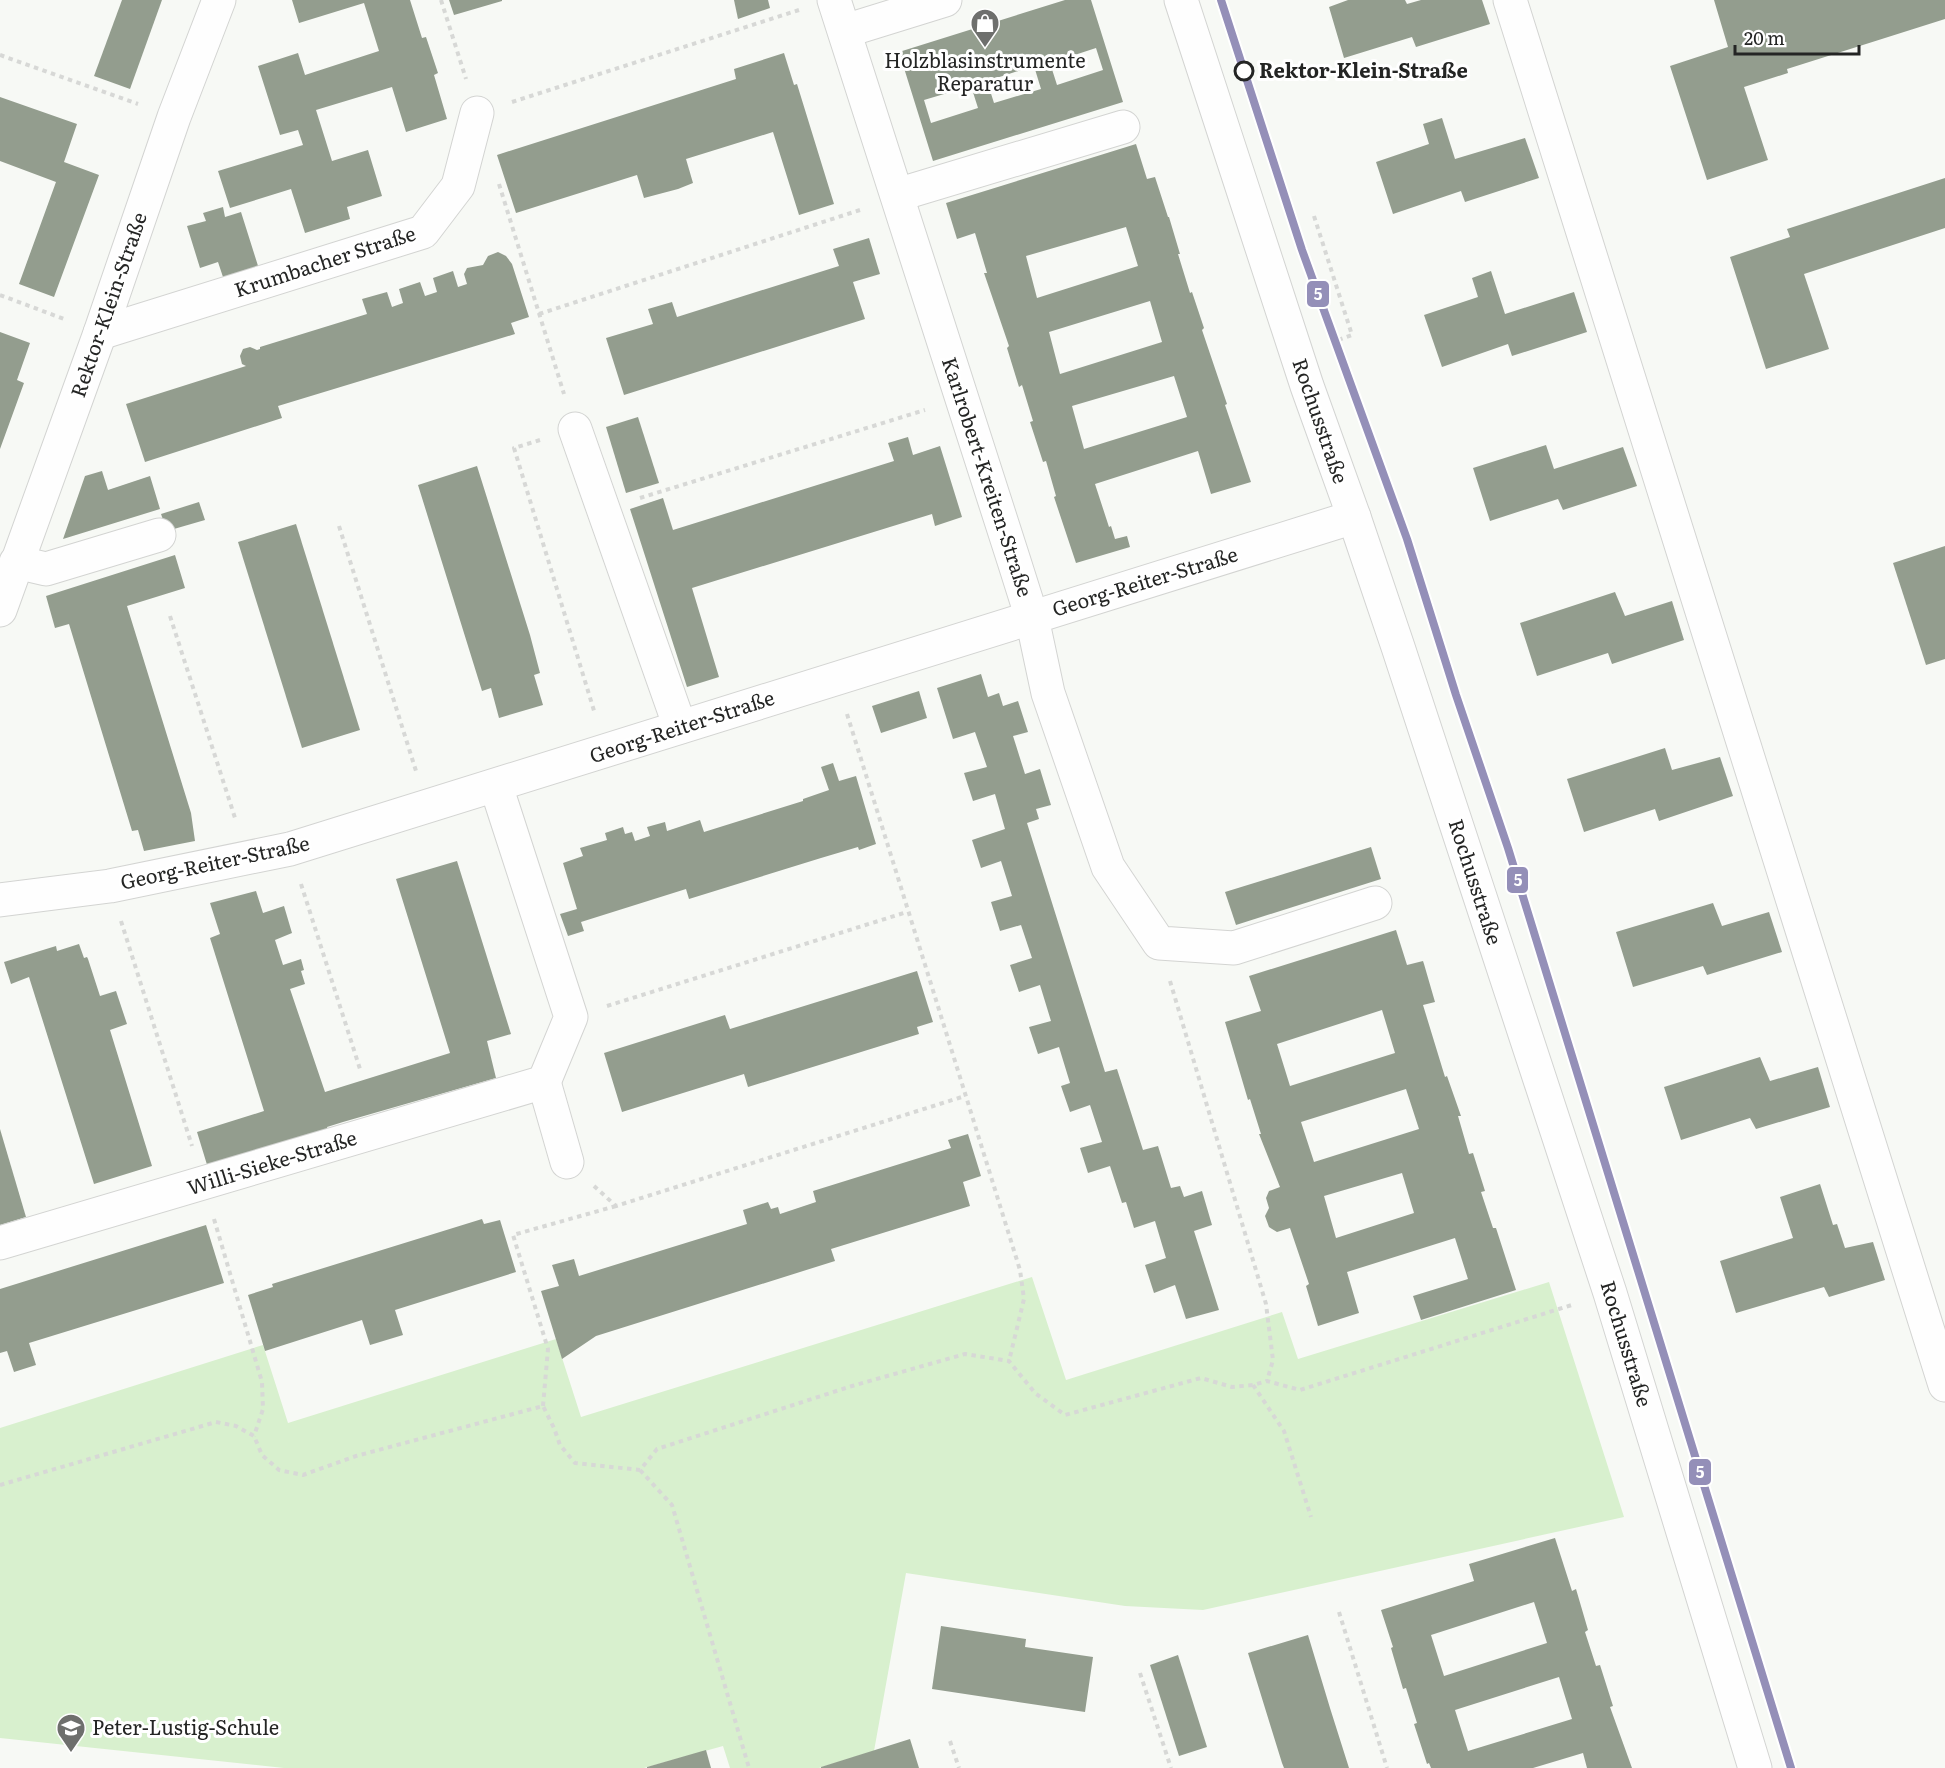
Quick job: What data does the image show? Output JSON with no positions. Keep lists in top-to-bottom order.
{
  "streets": {
    "street": [
      "Krumbacher Straße",
      "Rektor-Klein-Straße",
      "Rochusstraße",
      "Karlrobert-Kreiten-Straße",
      "Georg-Reiter-Straße",
      "Willi-Sieke-Straße"
    ]
  },
  "crossings": [
    ["Krumbacher Straße", "Rektor-Klein-Straße"],
    ["Rochusstraße", "Georg-Reiter-Straße"],
    ["Karlrobert-Kreiten-Straße", "Georg-Reiter-Straße"]
  ],
  "places": {
    "shop": ["Holzblasinstrumente Reparatur"],
    "other": ["Rektor-Klein-Straße"],
    "school or university": ["Peter-Lustig-Schule"]
  },
  "lines": ["transit line 5"],
  "scale_bar": "20 m"
}
